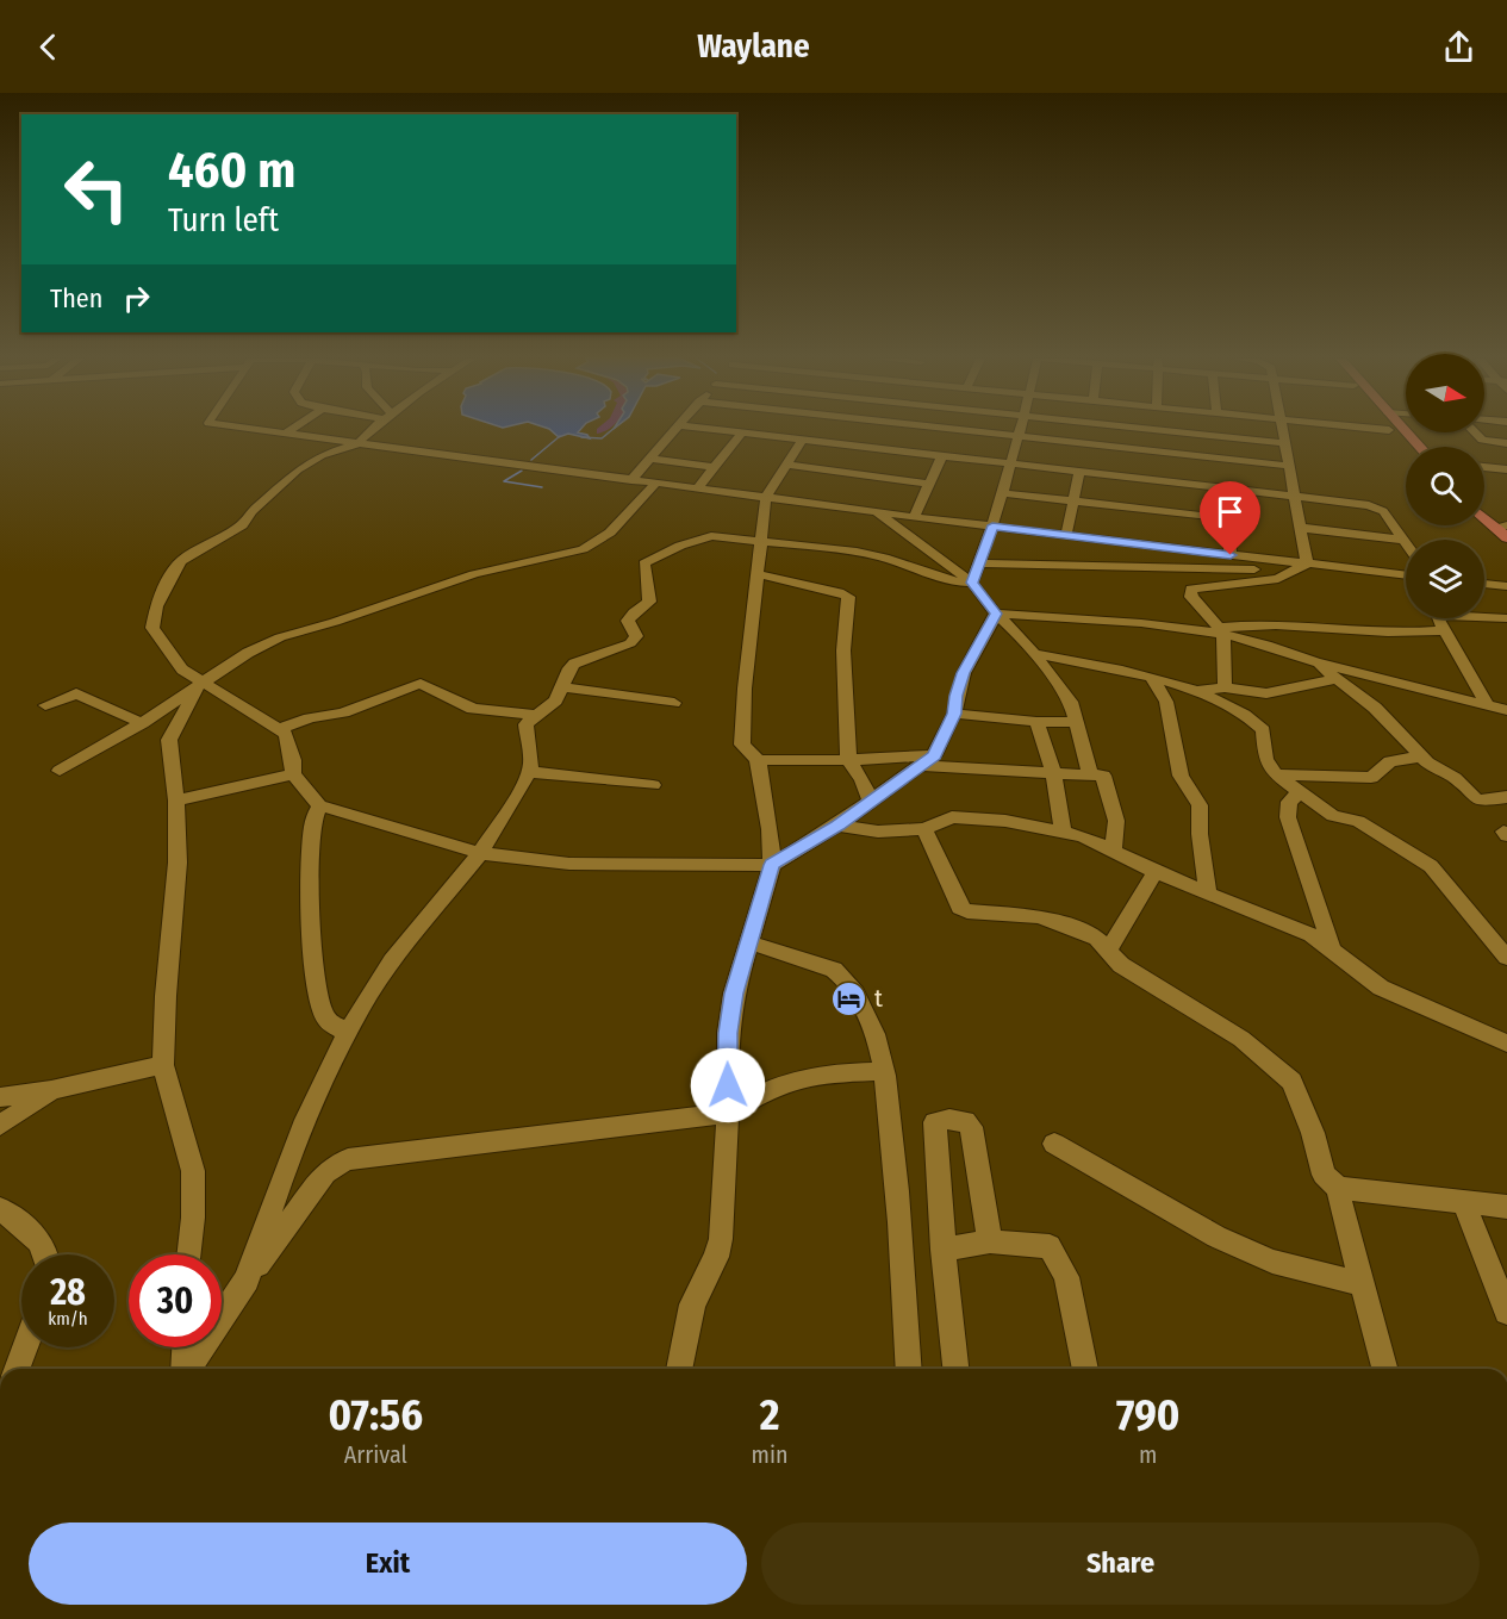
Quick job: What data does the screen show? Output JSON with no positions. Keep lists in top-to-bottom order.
{
  "places": {
    "hotel": ["t"]
  },
  "north": "right",
  "page": {
    "header": "Waylane",
    "turn": ["460 m", "Turn left"],
    "then": "Then",
    "speed": "28 km/h",
    "limit": "30",
    "eta": [
      "07:56",
      "Arrival",
      "2",
      "min",
      "790",
      "m"
    ],
    "buttons": ["Exit", "Share"]
  }
}
